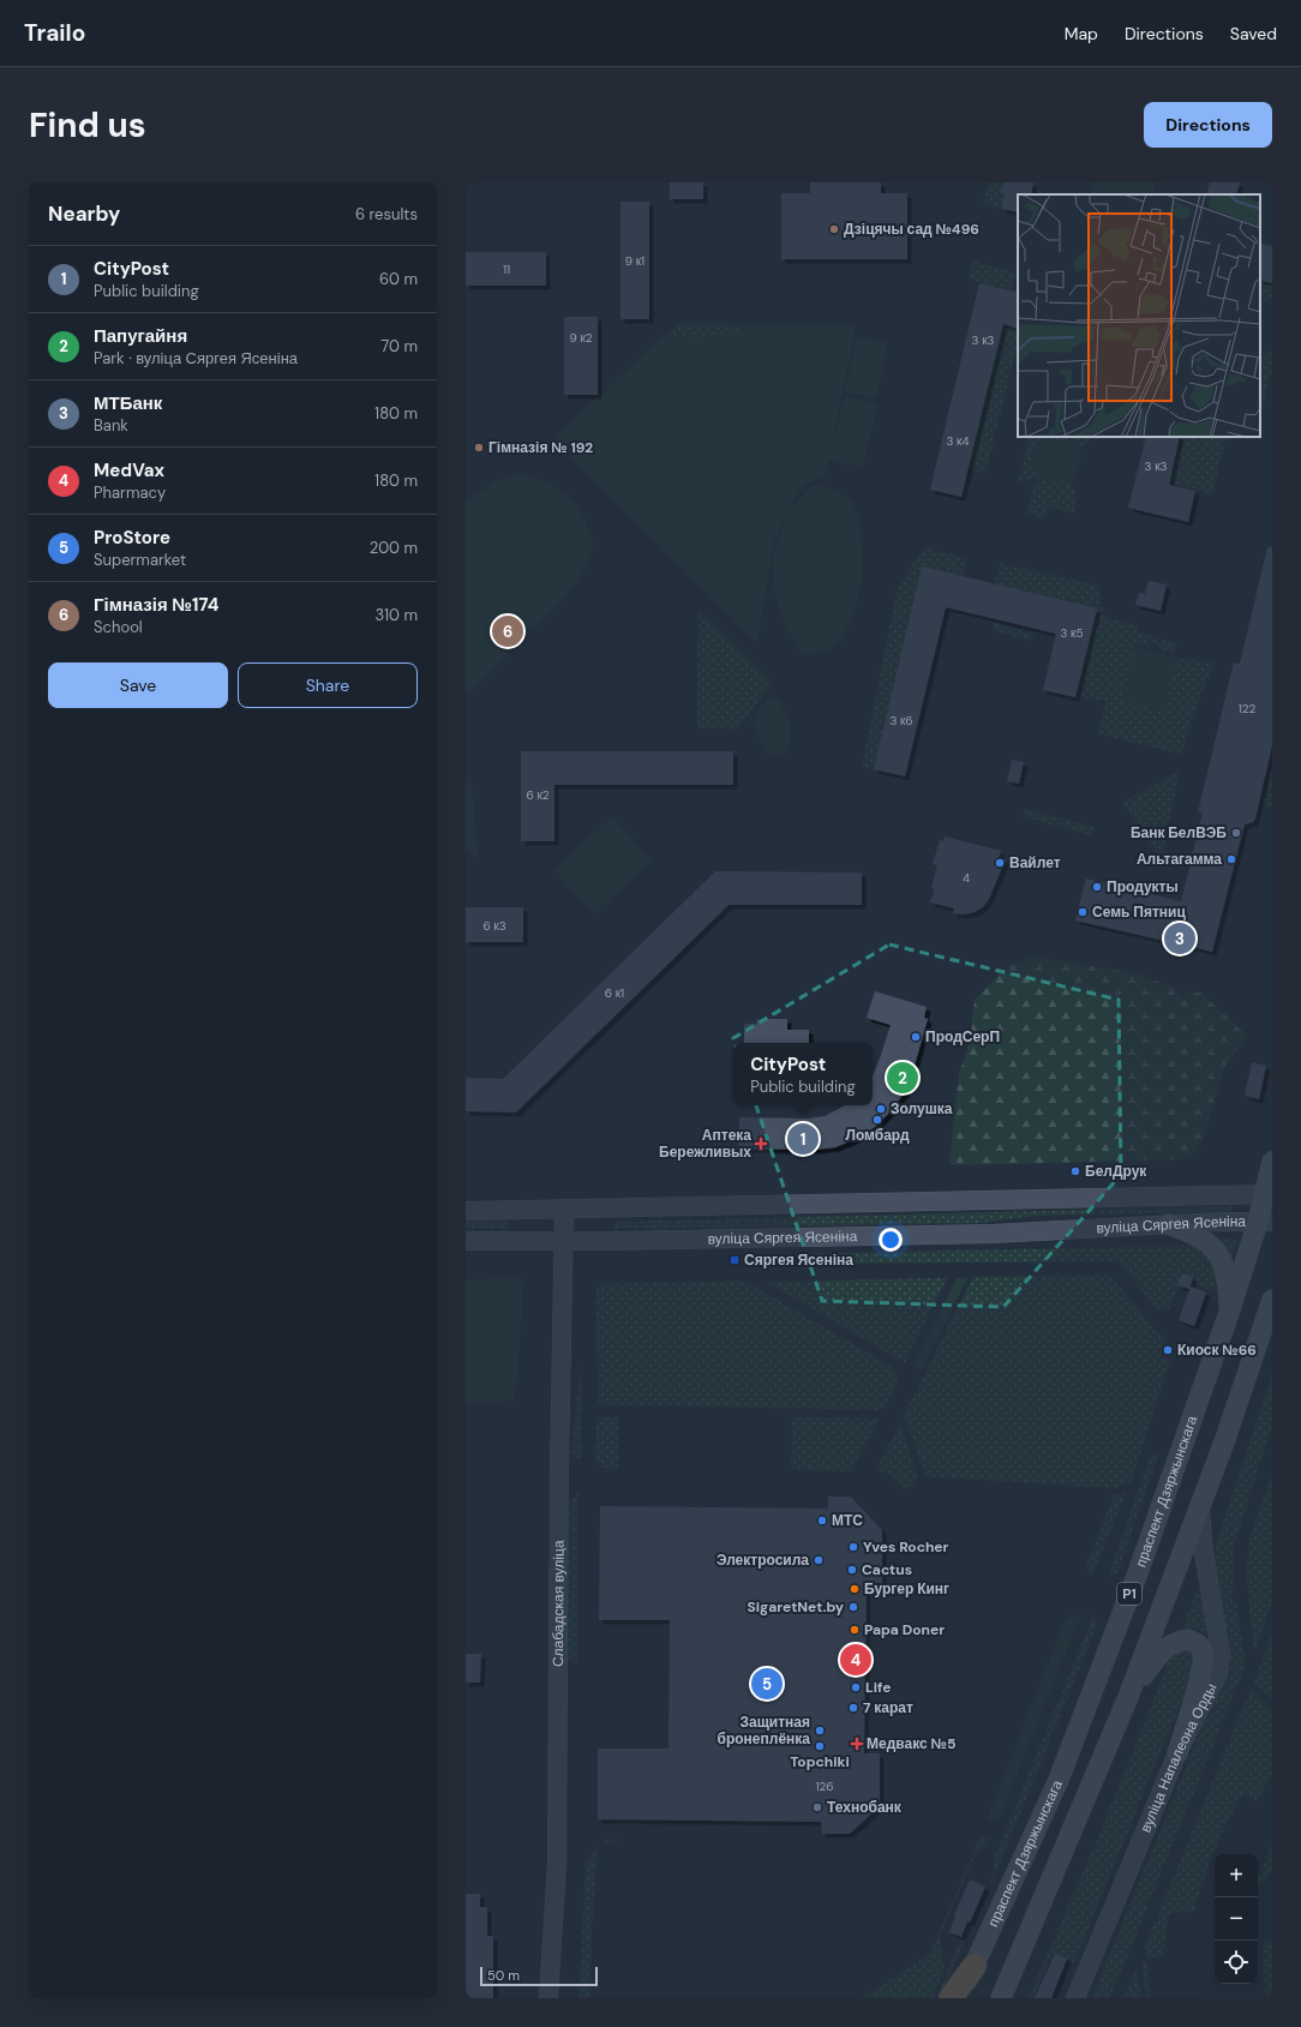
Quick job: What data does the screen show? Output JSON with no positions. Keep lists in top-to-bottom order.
{
  "streets": {
    "main road": [
      "вуліца Сяргея Ясеніна",
      "праспект Дзяржынскага",
      "Р1",
      "Слабадская вуліца",
      "вуліца Напалеона Орды"
    ]
  },
  "crossings": [
    ["вуліца Сяргея Ясеніна", "праспект Дзяржынскага"],
    ["вуліца Сяргея Ясеніна", "Слабадская вуліца"],
    ["Р1", "вуліца Напалеона Орды"]
  ],
  "places": {
    "other": [
      "Дзіцячы сад №496",
      "Гімназія № 192",
      "Банк БелВЭБ",
      "Альтагамма",
      "Вайлет",
      "Продукты",
      "Семь Пятниц",
      "ПродСерП",
      "Золушка",
      "Ломбард",
      "БелДрук",
      "Киоск №66",
      "МТС",
      "Yves Rocher",
      "Электросила",
      "Cactus",
      "Бургер Кинг",
      "SigaretNet.by",
      "Papa Doner",
      "Life",
      "7 карат",
      "Защитная бронеплёнка",
      "Topchiki",
      "Технобанк"
    ],
    "health": ["Аптека Бережливых", "Медвакс №5"],
    "transit": ["Сяргея Ясеніна"]
  },
  "house_numbers": [
    "9 к1",
    "11",
    "9 к2",
    "3 к3",
    "3 к4",
    "3 к3",
    "3 к5",
    "122",
    "3 к6",
    "6 к2",
    "4",
    "6 к3",
    "6 к1",
    "126"
  ],
  "scale_bar": "50 m",
  "page": {
    "header": "Trailo",
    "nav": ["Map", "Directions", "Saved"],
    "buttons": [
      "Directions",
      ["Save", "Share"]
    ],
    "title": "Find us",
    "heading": ["Nearby", "6 results"],
    "list": [
      {
        "mark": "1",
        "name": "CityPost",
        "note": "Public building",
        "value": "60 m"
      },
      {
        "mark": "2",
        "name": "Папугайня",
        "note": "Park · вуліца Сяргея Ясеніна",
        "value": "70 m"
      },
      {
        "mark": "3",
        "name": "МТБанк",
        "note": "Bank",
        "value": "180 m"
      },
      {
        "mark": "4",
        "name": "MedVax",
        "note": "Pharmacy",
        "value": "180 m"
      },
      {
        "mark": "5",
        "name": "ProStore",
        "note": "Supermarket",
        "value": "200 m"
      },
      {
        "mark": "6",
        "name": "Гімназія №174",
        "note": "School",
        "value": "310 m"
      }
    ],
    "pins": [
      "6",
      "3",
      "2",
      "1",
      "4",
      "5"
    ],
    "popup": ["CityPost", "Public building"],
    "map_buttons": ["+", "−"],
    "scale": "50 m"
  }
}
